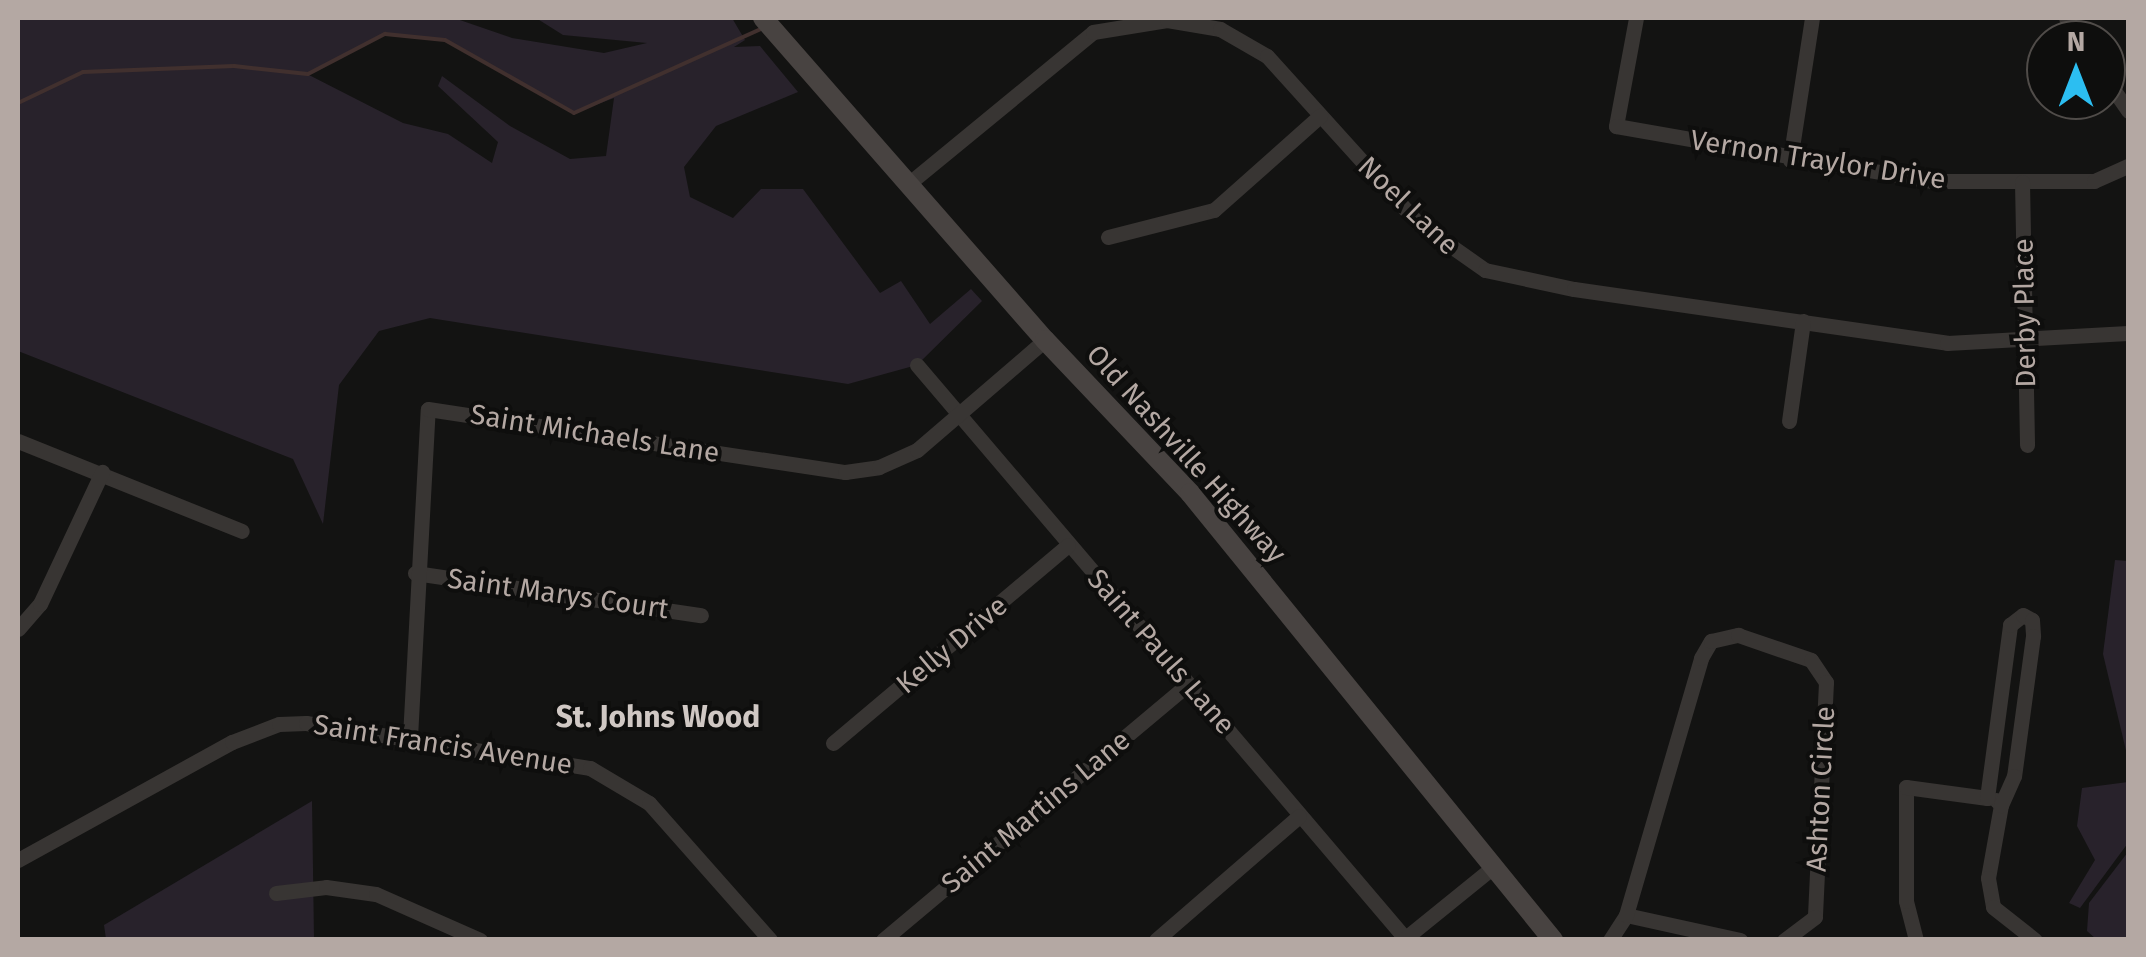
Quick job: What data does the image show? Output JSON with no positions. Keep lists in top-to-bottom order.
{
  "streets": {
    "main road": ["Old Nashville Highway"],
    "street": [
      "Vernon Traylor Drive",
      "Noel Lane",
      "Derby Place",
      "Saint Michaels Lane",
      "Saint Marys Court",
      "Kelly Drive",
      "Saint Pauls Lane",
      "Saint Francis Avenue",
      "Ashton Circle",
      "Saint Martins Lane"
    ]
  },
  "crossings": [
    ["Vernon Traylor Drive", "Derby Place"],
    ["Noel Lane", "Derby Place"],
    ["Noel Lane", "Old Nashville Highway"],
    ["Saint Michaels Lane", "Old Nashville Highway"],
    ["Saint Michaels Lane", "Saint Marys Court"],
    ["Saint Michaels Lane", "Saint Pauls Lane"],
    ["Saint Michaels Lane", "Saint Francis Avenue"],
    ["Kelly Drive", "Saint Pauls Lane"],
    ["Saint Pauls Lane", "Saint Martins Lane"]
  ],
  "districts": ["St. Johns Wood"],
  "north": "top"
}
